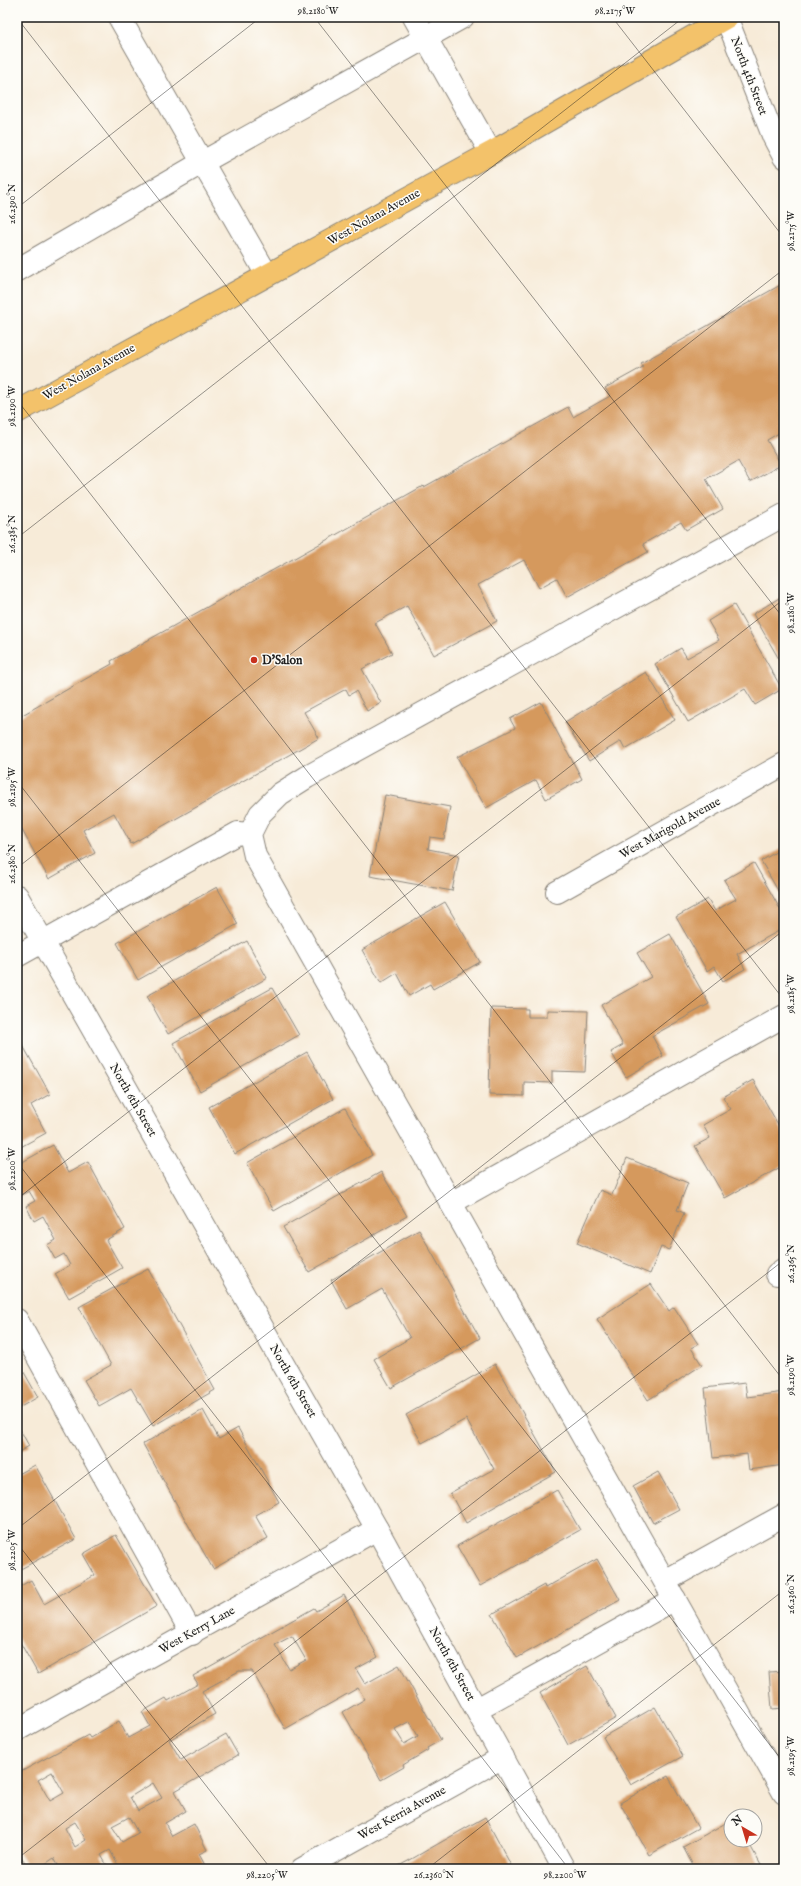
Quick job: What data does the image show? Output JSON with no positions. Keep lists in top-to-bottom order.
{
  "streets": {
    "main road": ["West Nolana Avenue"],
    "street": [
      "North 4th Street",
      "West Marigold Avenue",
      "North 6th Street",
      "West Kerry Lane",
      "West Kerria Avenue"
    ]
  },
  "crossings": [
    ["North 4th Street", "West Nolana Avenue"],
    ["North 6th Street", "West Kerry Lane"],
    ["North 6th Street", "West Kerria Avenue"]
  ],
  "places": ["D'Salon"],
  "north": "top left",
  "coordinates": [
    "98.2180°W",
    "98.2175°W",
    "26.2390°N",
    "98.2190°W",
    "26.2385°N",
    "98.2195°W",
    "26.2380°N",
    "98.2185°W",
    "98.2200°W",
    "26.2365°N",
    "98.2205°W",
    "26.2360°N"
  ]
}
